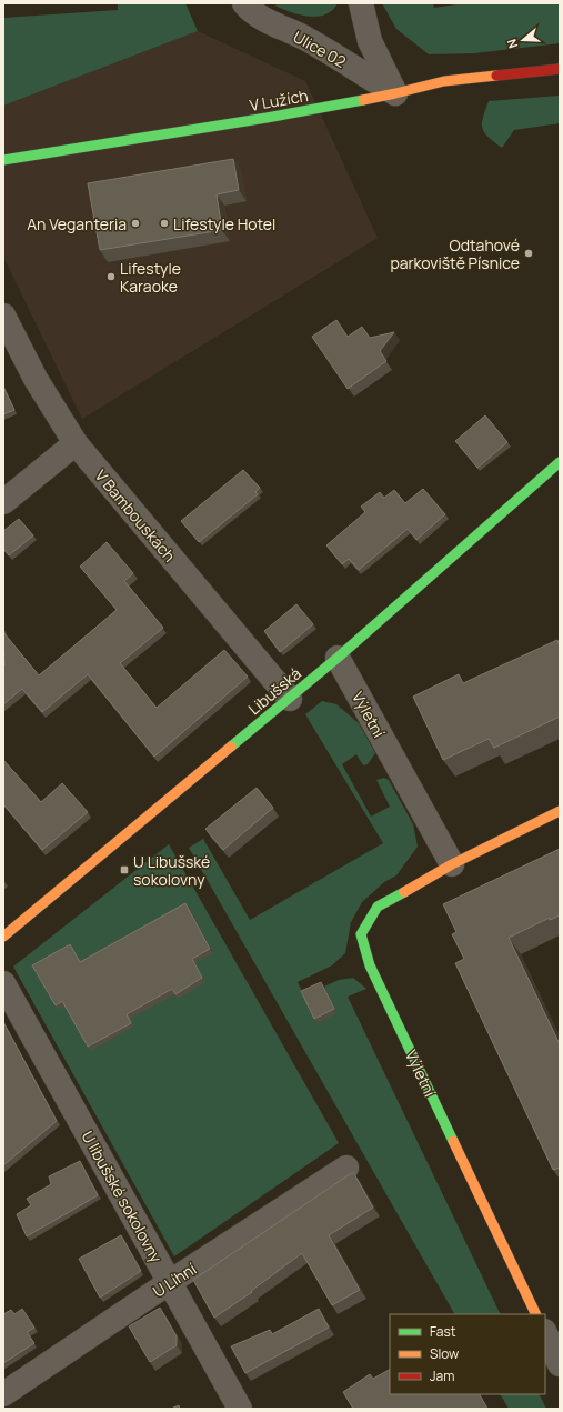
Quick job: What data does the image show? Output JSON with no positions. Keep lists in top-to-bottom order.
{
  "streets": {
    "street": [
      "Ulice 02",
      "V Lužích",
      "V Bambouskách",
      "Libušská",
      "Výletní",
      "U libušské sokolovny",
      "U Líhní"
    ]
  },
  "crossings": [
    ["Ulice 02", "V Lužích"],
    ["V Bambouskách", "Libušská"],
    ["Libušská", "Výletní"],
    ["U libušské sokolovny", "U Líhní"]
  ],
  "places": {
    "other": [
      "An Veganteria",
      "Lifestyle Hotel",
      "Odtahové parkoviště Písnice",
      "Lifestyle Karaoke"
    ],
    "transit": ["U Libušské sokolovny"]
  },
  "legend": ["Fast", "Slow", "Jam"],
  "north": "left"
}
